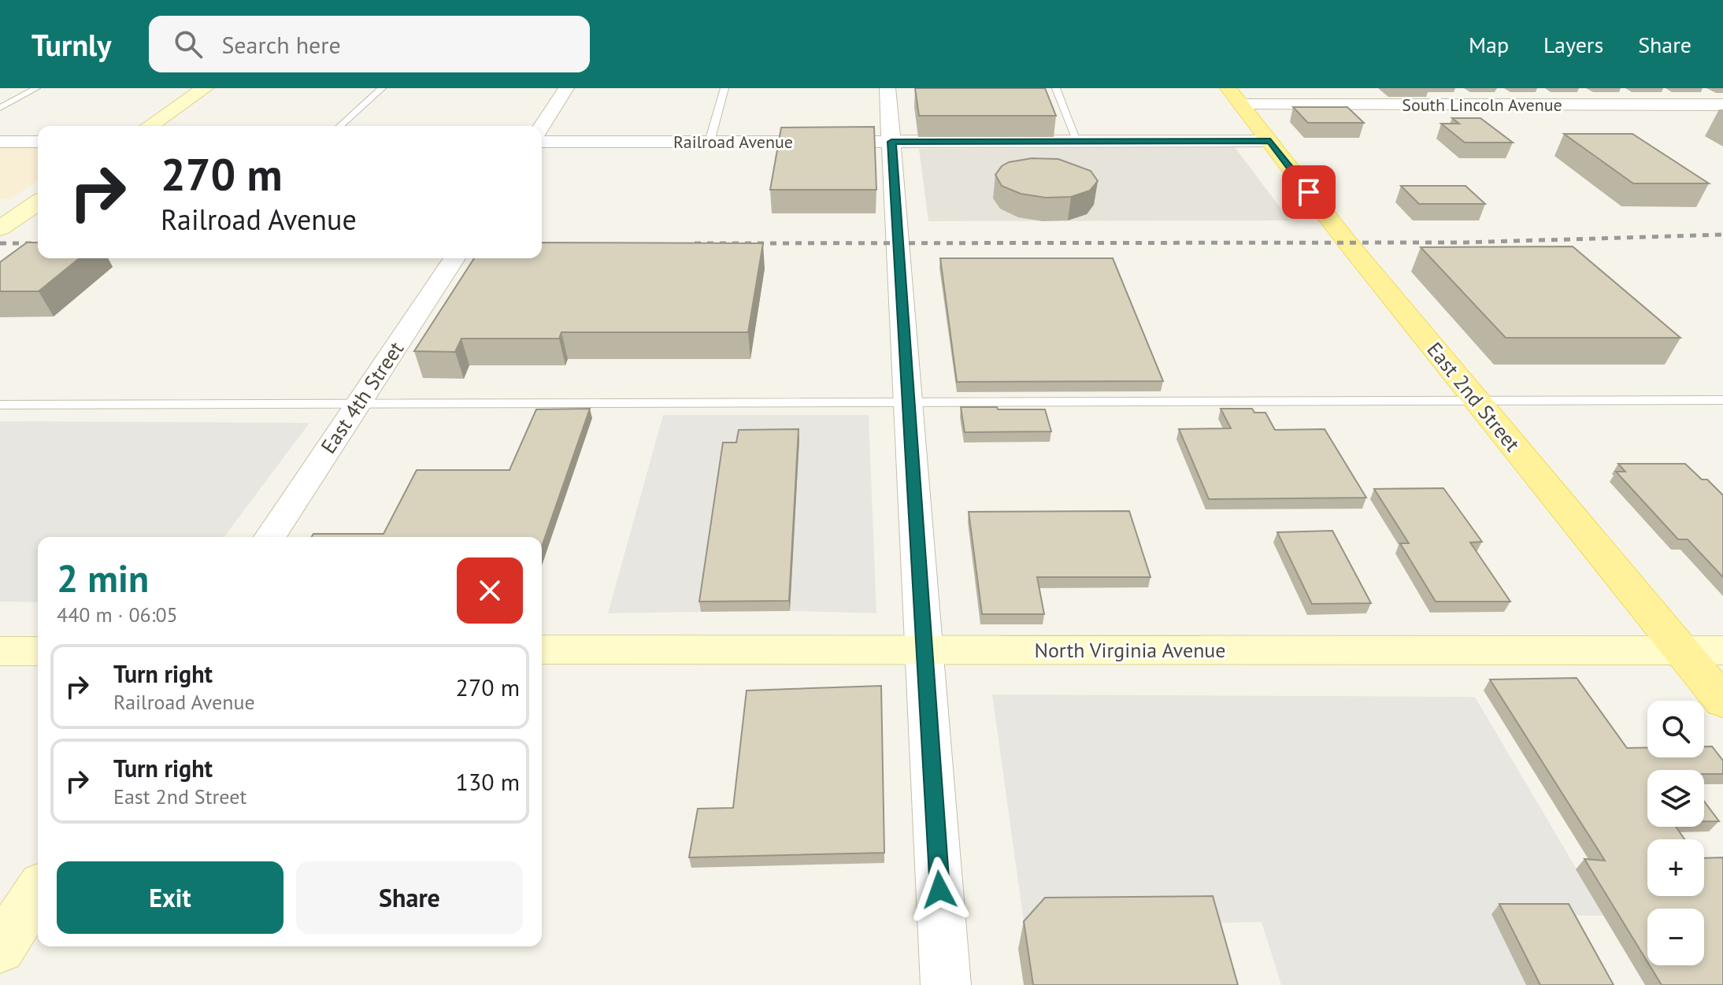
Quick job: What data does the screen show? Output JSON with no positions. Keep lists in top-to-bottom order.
{
  "streets": {
    "main road": ["East 2nd Street"],
    "street": [
      "South Lincoln Avenue",
      "Railroad Avenue",
      "East 4th Street",
      "North Virginia Avenue"
    ]
  },
  "crossings": [
    ["South Lincoln Avenue", "East 2nd Street"],
    ["Railroad Avenue", "East 2nd Street"],
    ["East 2nd Street", "North Virginia Avenue"]
  ],
  "page": {
    "header": "Turnly",
    "search": "Search here",
    "nav": ["Map", "Layers", "Share"],
    "turn": ["270 m", "Railroad Avenue"],
    "heading": ["2 min", "440 m · 06:05"],
    "list": [
      {
        "name": "Turn right",
        "note": "Railroad Avenue",
        "value": "270 m"
      },
      {
        "name": "Turn right",
        "note": "East 2nd Street",
        "value": "130 m"
      }
    ],
    "map_buttons": ["+", "−"],
    "buttons": ["Exit", "Share"]
  }
}
